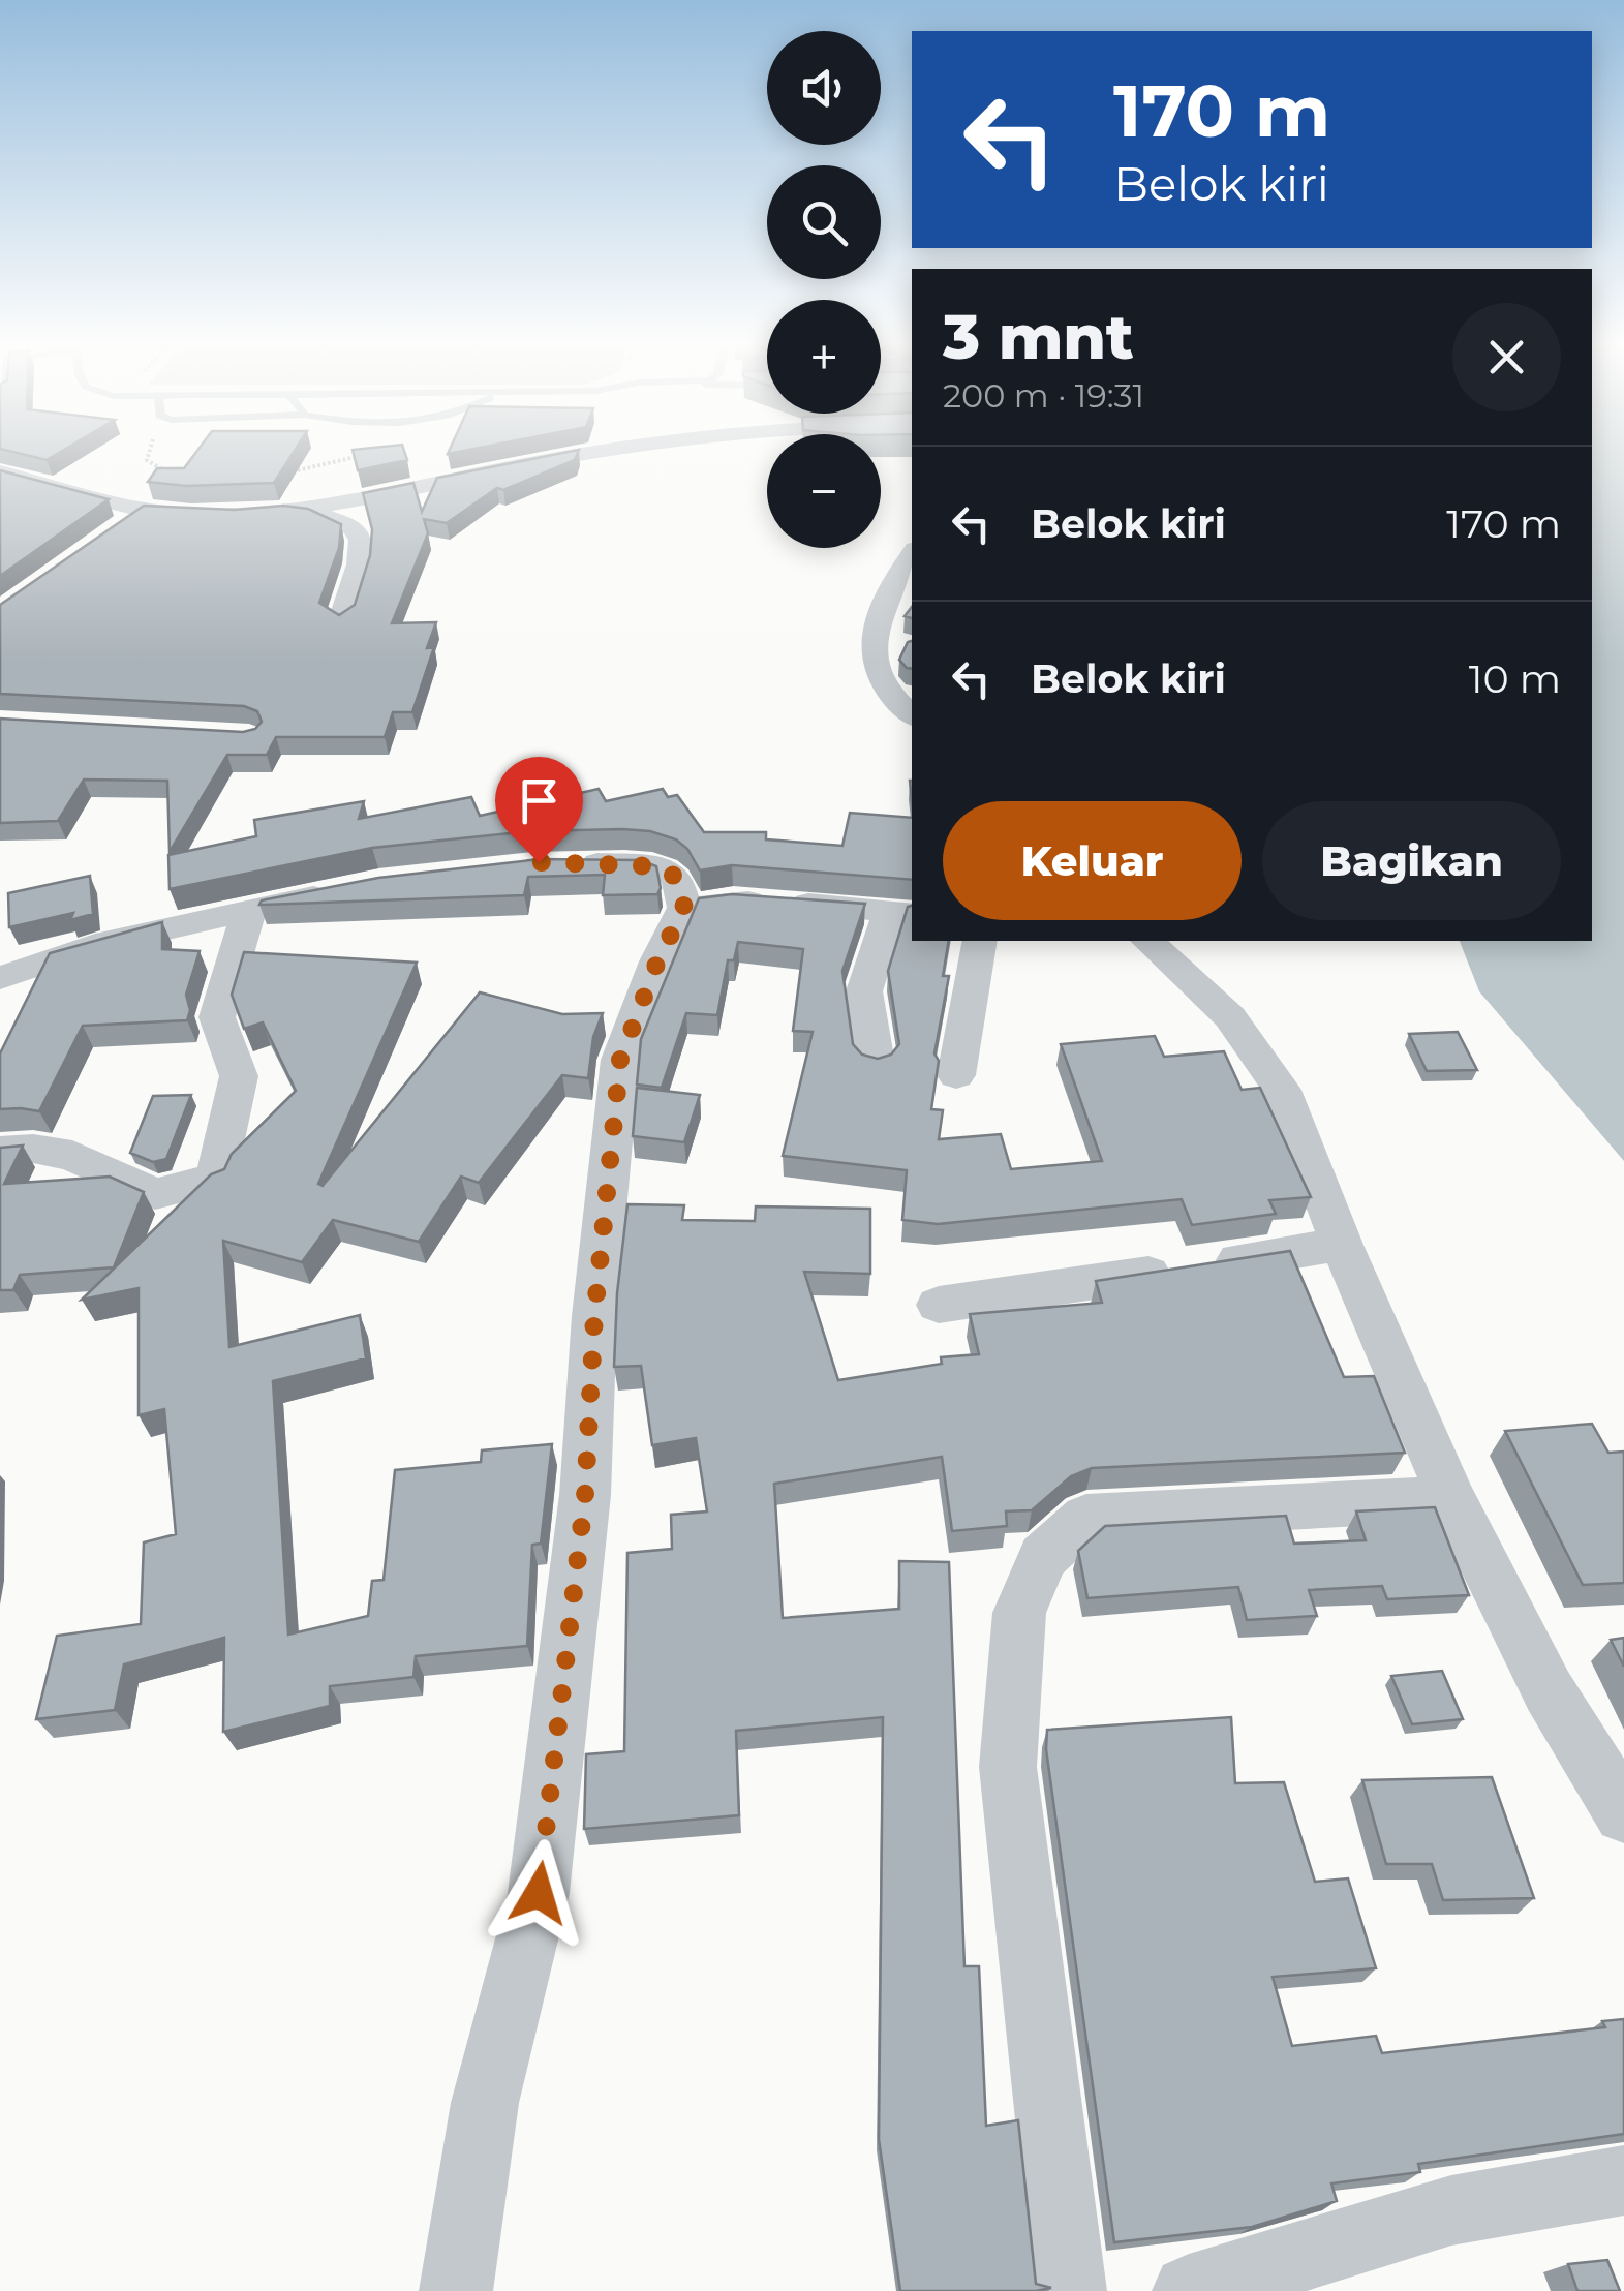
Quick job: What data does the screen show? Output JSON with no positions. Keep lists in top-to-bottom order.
{
  "page": {
    "map_buttons": ["+", "−"],
    "turn": ["170 m", "Belok kiri"],
    "heading": ["3 mnt", "200 m · 19:31"],
    "list": [
      {
        "name": "Belok kiri",
        "value": "170 m"
      },
      {
        "name": "Belok kiri",
        "value": "10 m"
      }
    ],
    "buttons": ["Keluar", "Bagikan"]
  }
}
